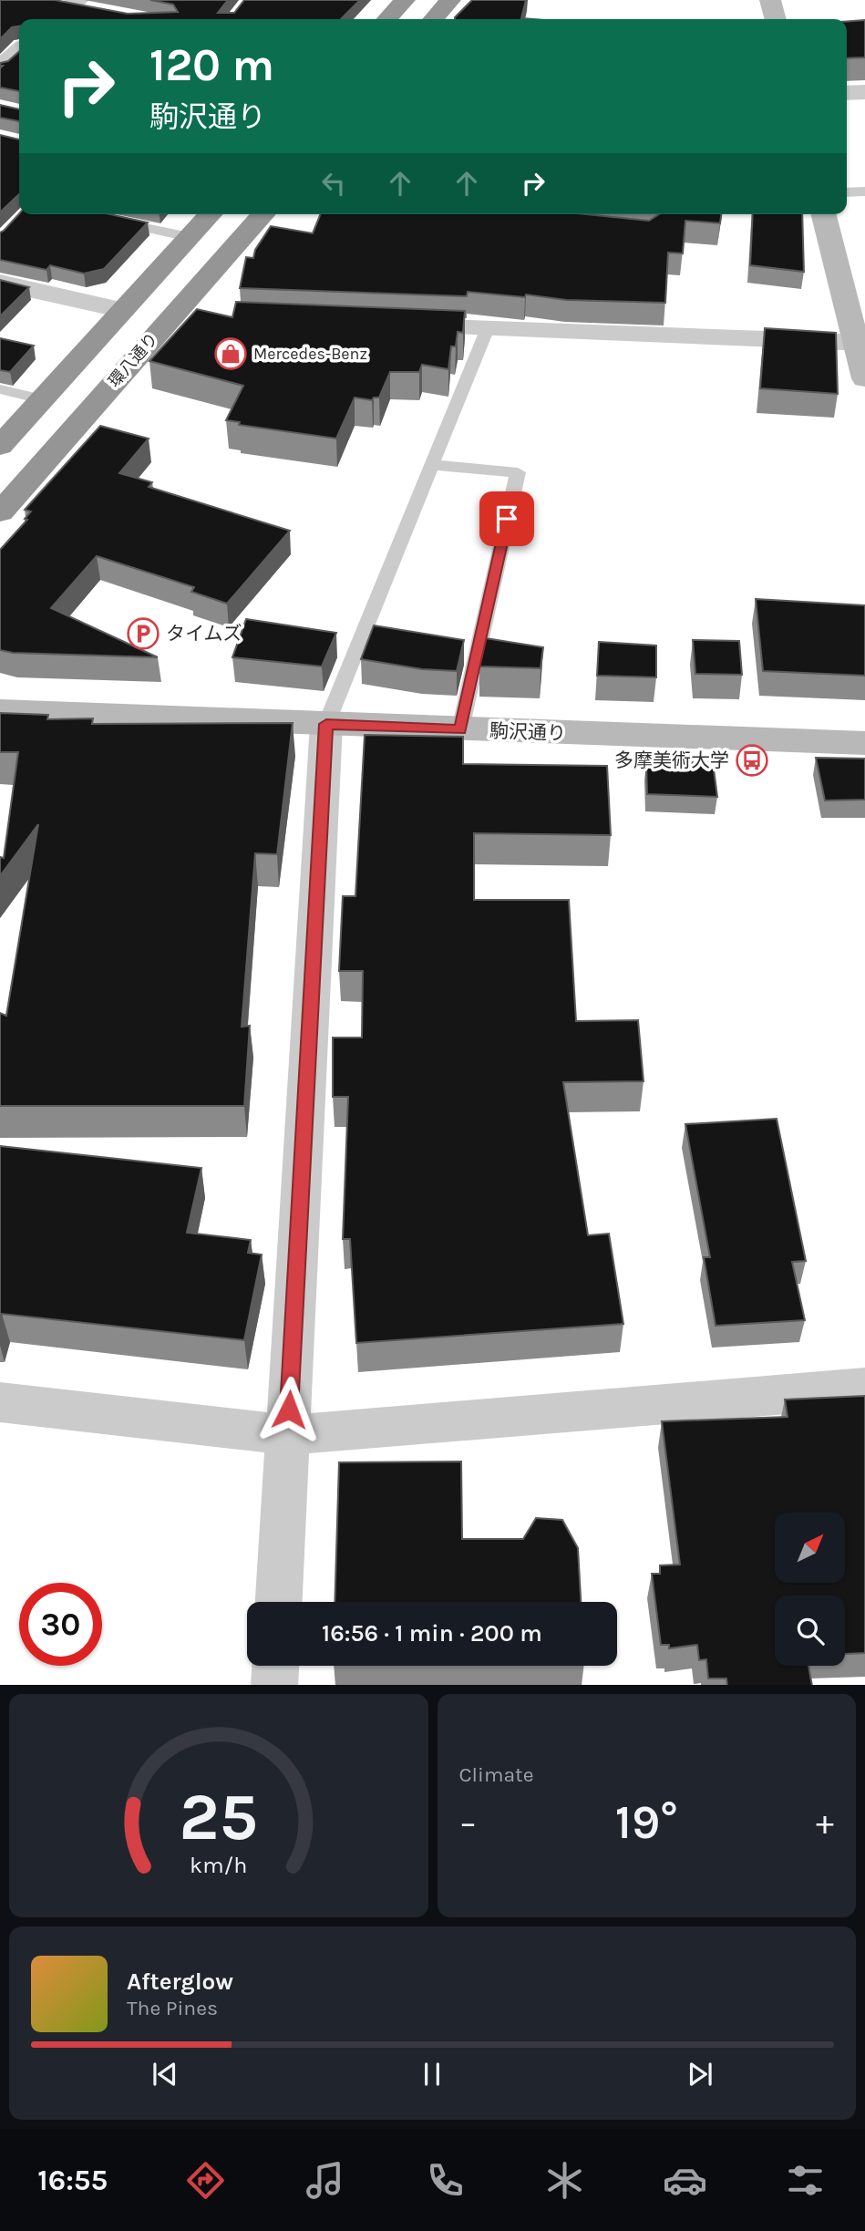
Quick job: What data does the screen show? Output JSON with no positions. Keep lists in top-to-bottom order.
{
  "streets": {
    "highway": ["環八通り"],
    "main road": ["駒沢通り"]
  },
  "places": {
    "shop": ["Mercedes-Benz"],
    "parking": ["タイムズ"],
    "bus stop": ["多摩美術大学"]
  },
  "north": "top right",
  "page": {
    "turn": ["120 m", "駒沢通り"],
    "limit": "30",
    "trip": "16:56 · 1 min · 200 m",
    "tile": "Climate",
    "heat": ["−", "19°", "+"],
    "song": ["Afterglow", "The Pines"],
    "tabs": "16:55",
    "gauge": ["25", "km/h"]
  }
}
